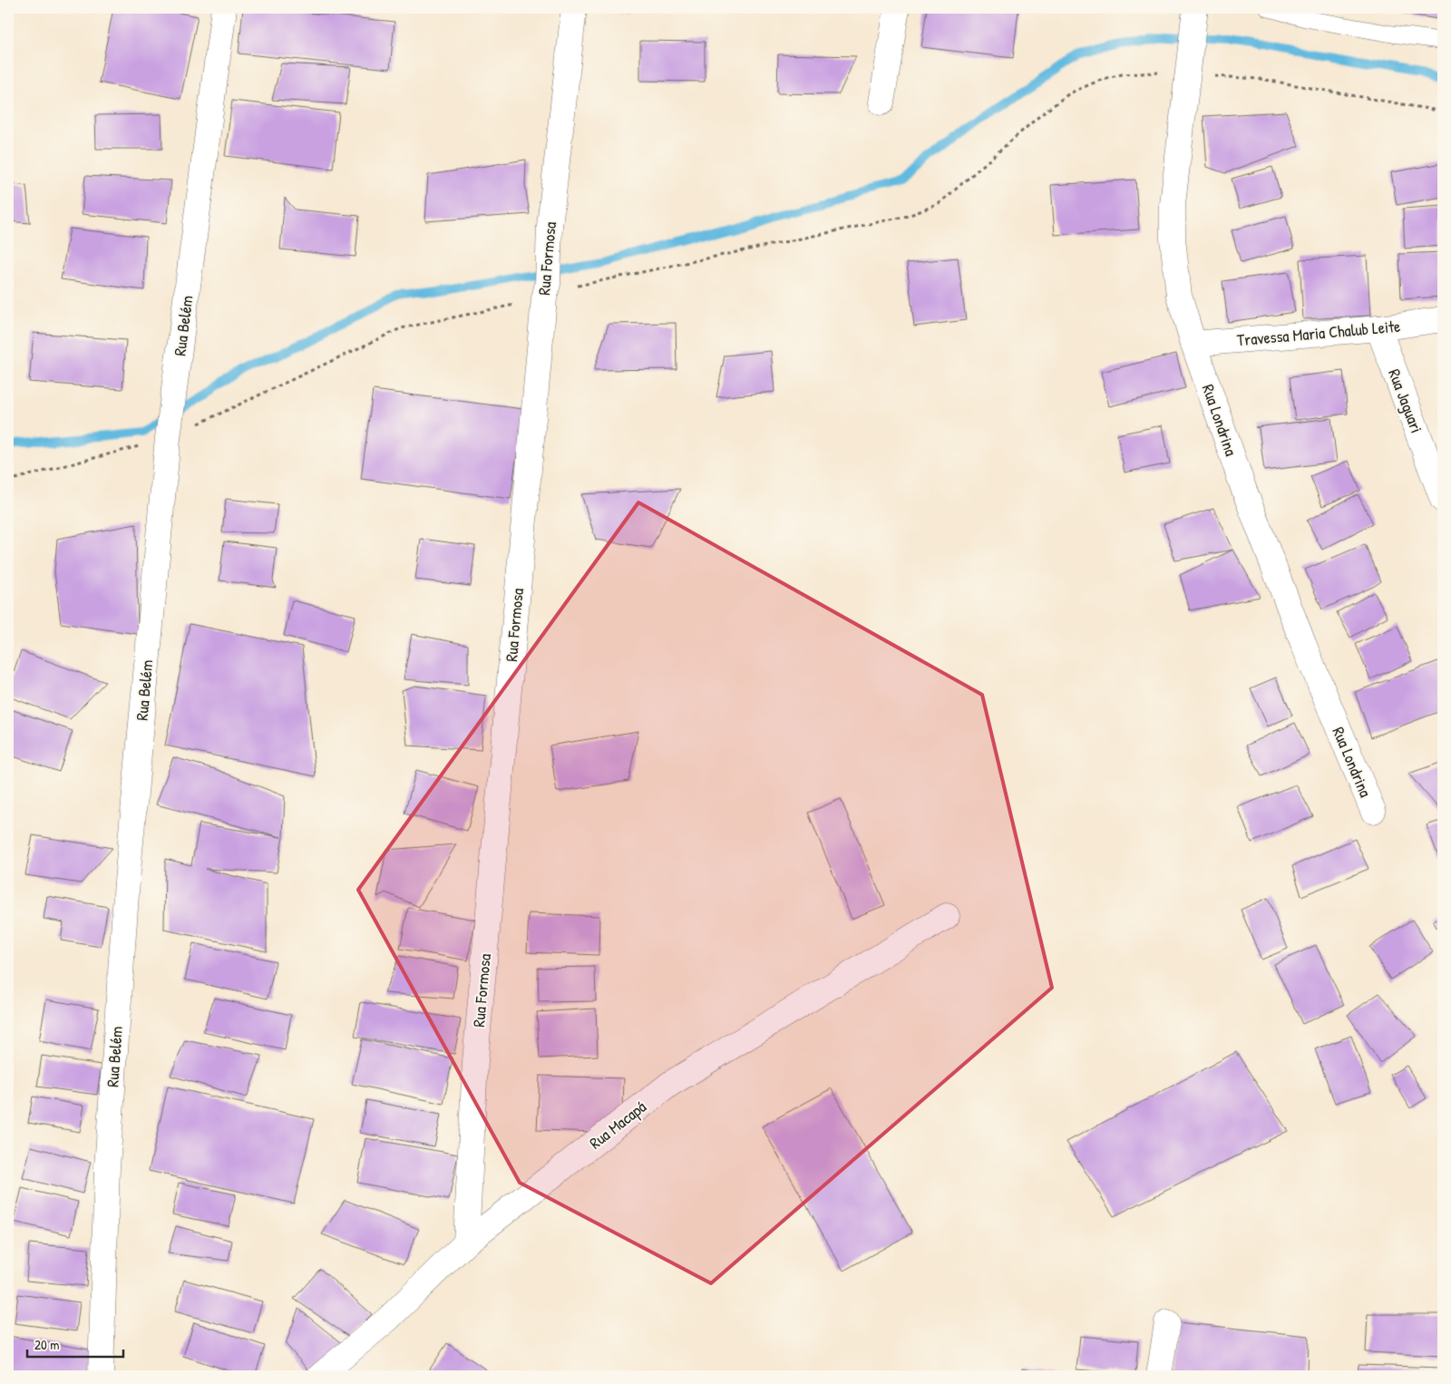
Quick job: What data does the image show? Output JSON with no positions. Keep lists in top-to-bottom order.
{
  "streets": {
    "street": [
      "Rua Formosa",
      "Rua Belém",
      "Travessa Maria Chalub Leite",
      "Rua Jaguari",
      "Rua Londrina",
      "Rua Macapá"
    ]
  },
  "crossings": [
    ["Rua Formosa", "Rua Macapá"],
    ["Travessa Maria Chalub Leite", "Rua Jaguari"],
    ["Travessa Maria Chalub Leite", "Rua Londrina"]
  ],
  "scale_bar": "20 m"
}
